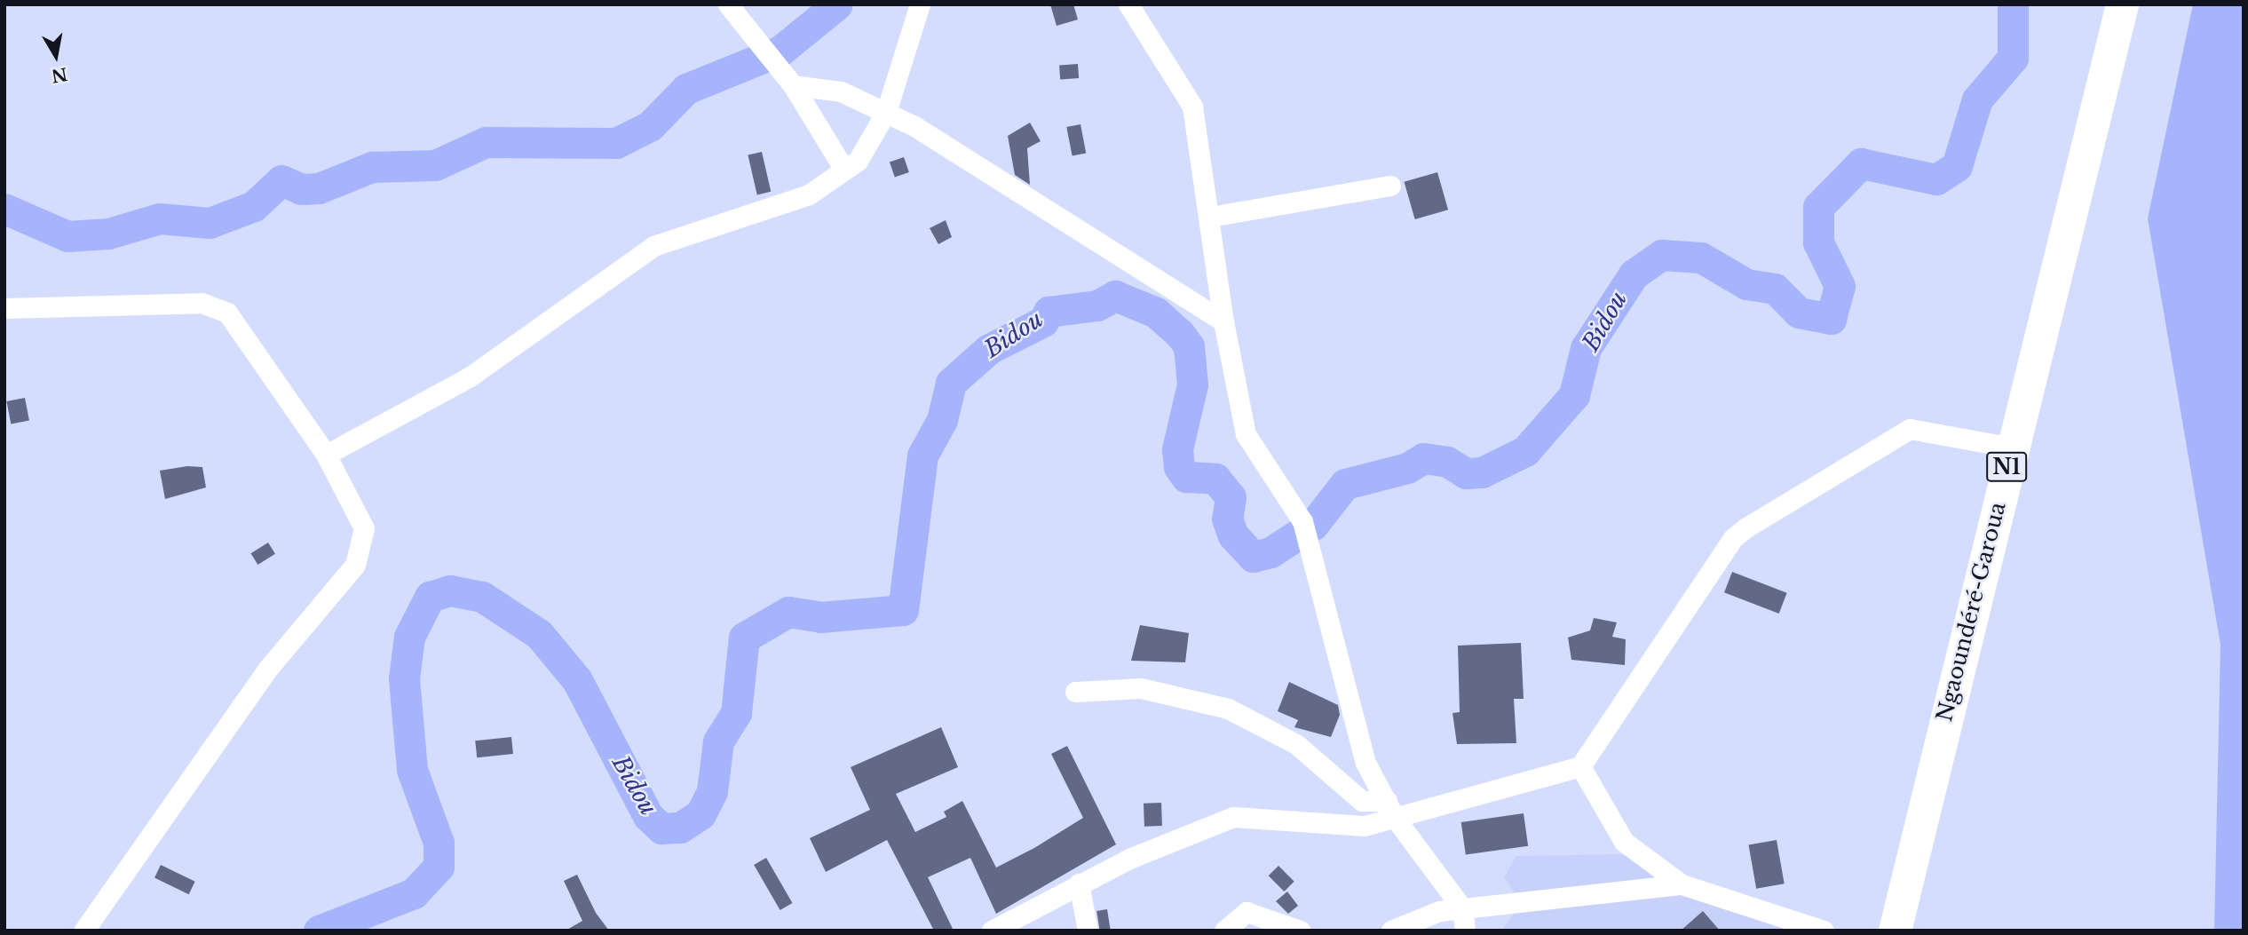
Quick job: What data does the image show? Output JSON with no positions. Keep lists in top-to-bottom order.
{
  "streets": {
    "highway": ["N1", "Ngaoundéré-Garoua"]
  },
  "water": ["Bidou"],
  "north": "bottom"
}
